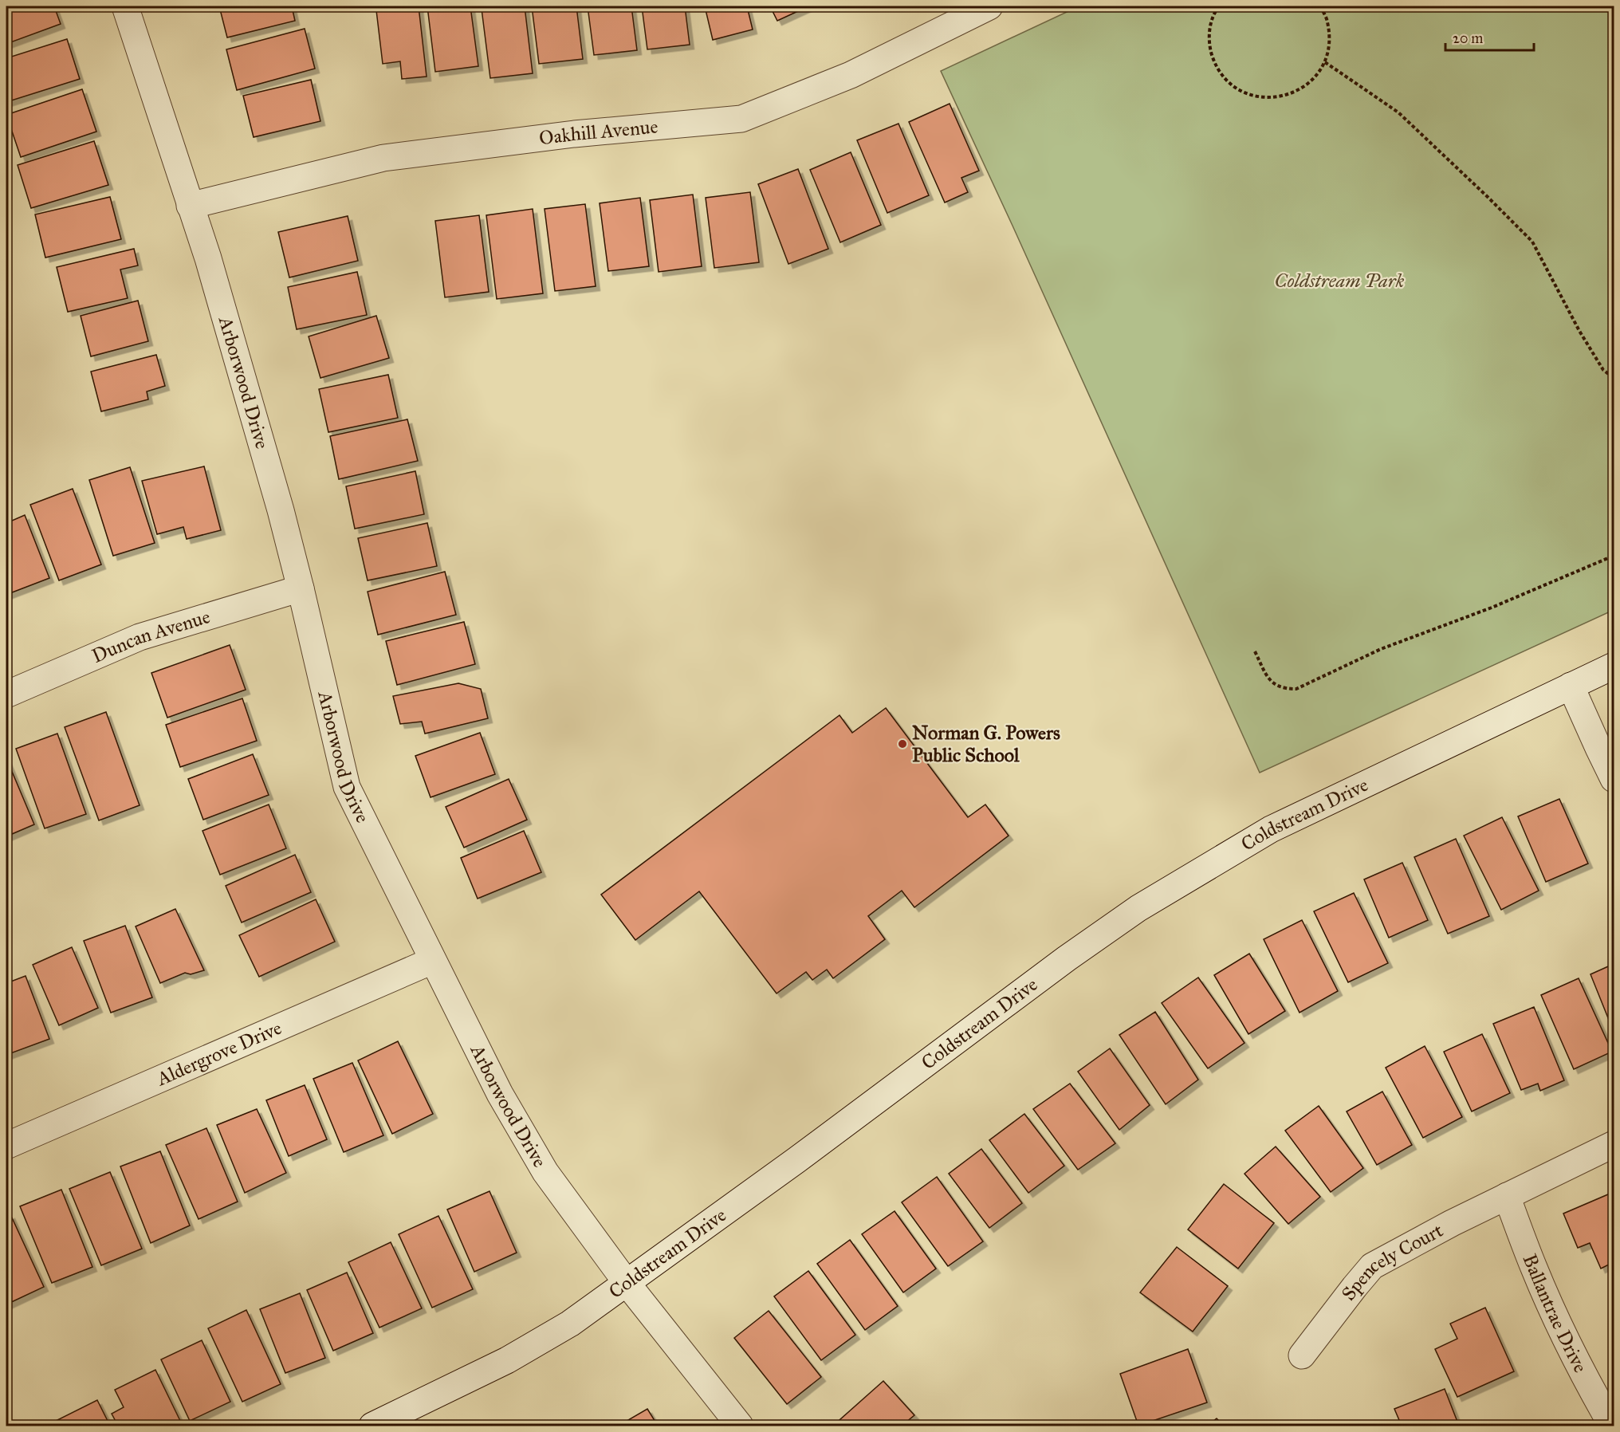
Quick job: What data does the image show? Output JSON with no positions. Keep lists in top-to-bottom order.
{
  "streets": {
    "street": [
      "Oakhill Avenue",
      "Arborwood Drive",
      "Duncan Avenue",
      "Coldstream Drive",
      "Aldergrove Drive",
      "Spencely Court",
      "Ballantrae Drive"
    ]
  },
  "crossings": [
    ["Oakhill Avenue", "Arborwood Drive"],
    ["Arborwood Drive", "Duncan Avenue"],
    ["Arborwood Drive", "Coldstream Drive"],
    ["Arborwood Drive", "Aldergrove Drive"],
    ["Spencely Court", "Ballantrae Drive"]
  ],
  "parks": ["Coldstream Park"],
  "places": ["Norman G. Powers Public School"],
  "scale_bar": "20 m"
}
